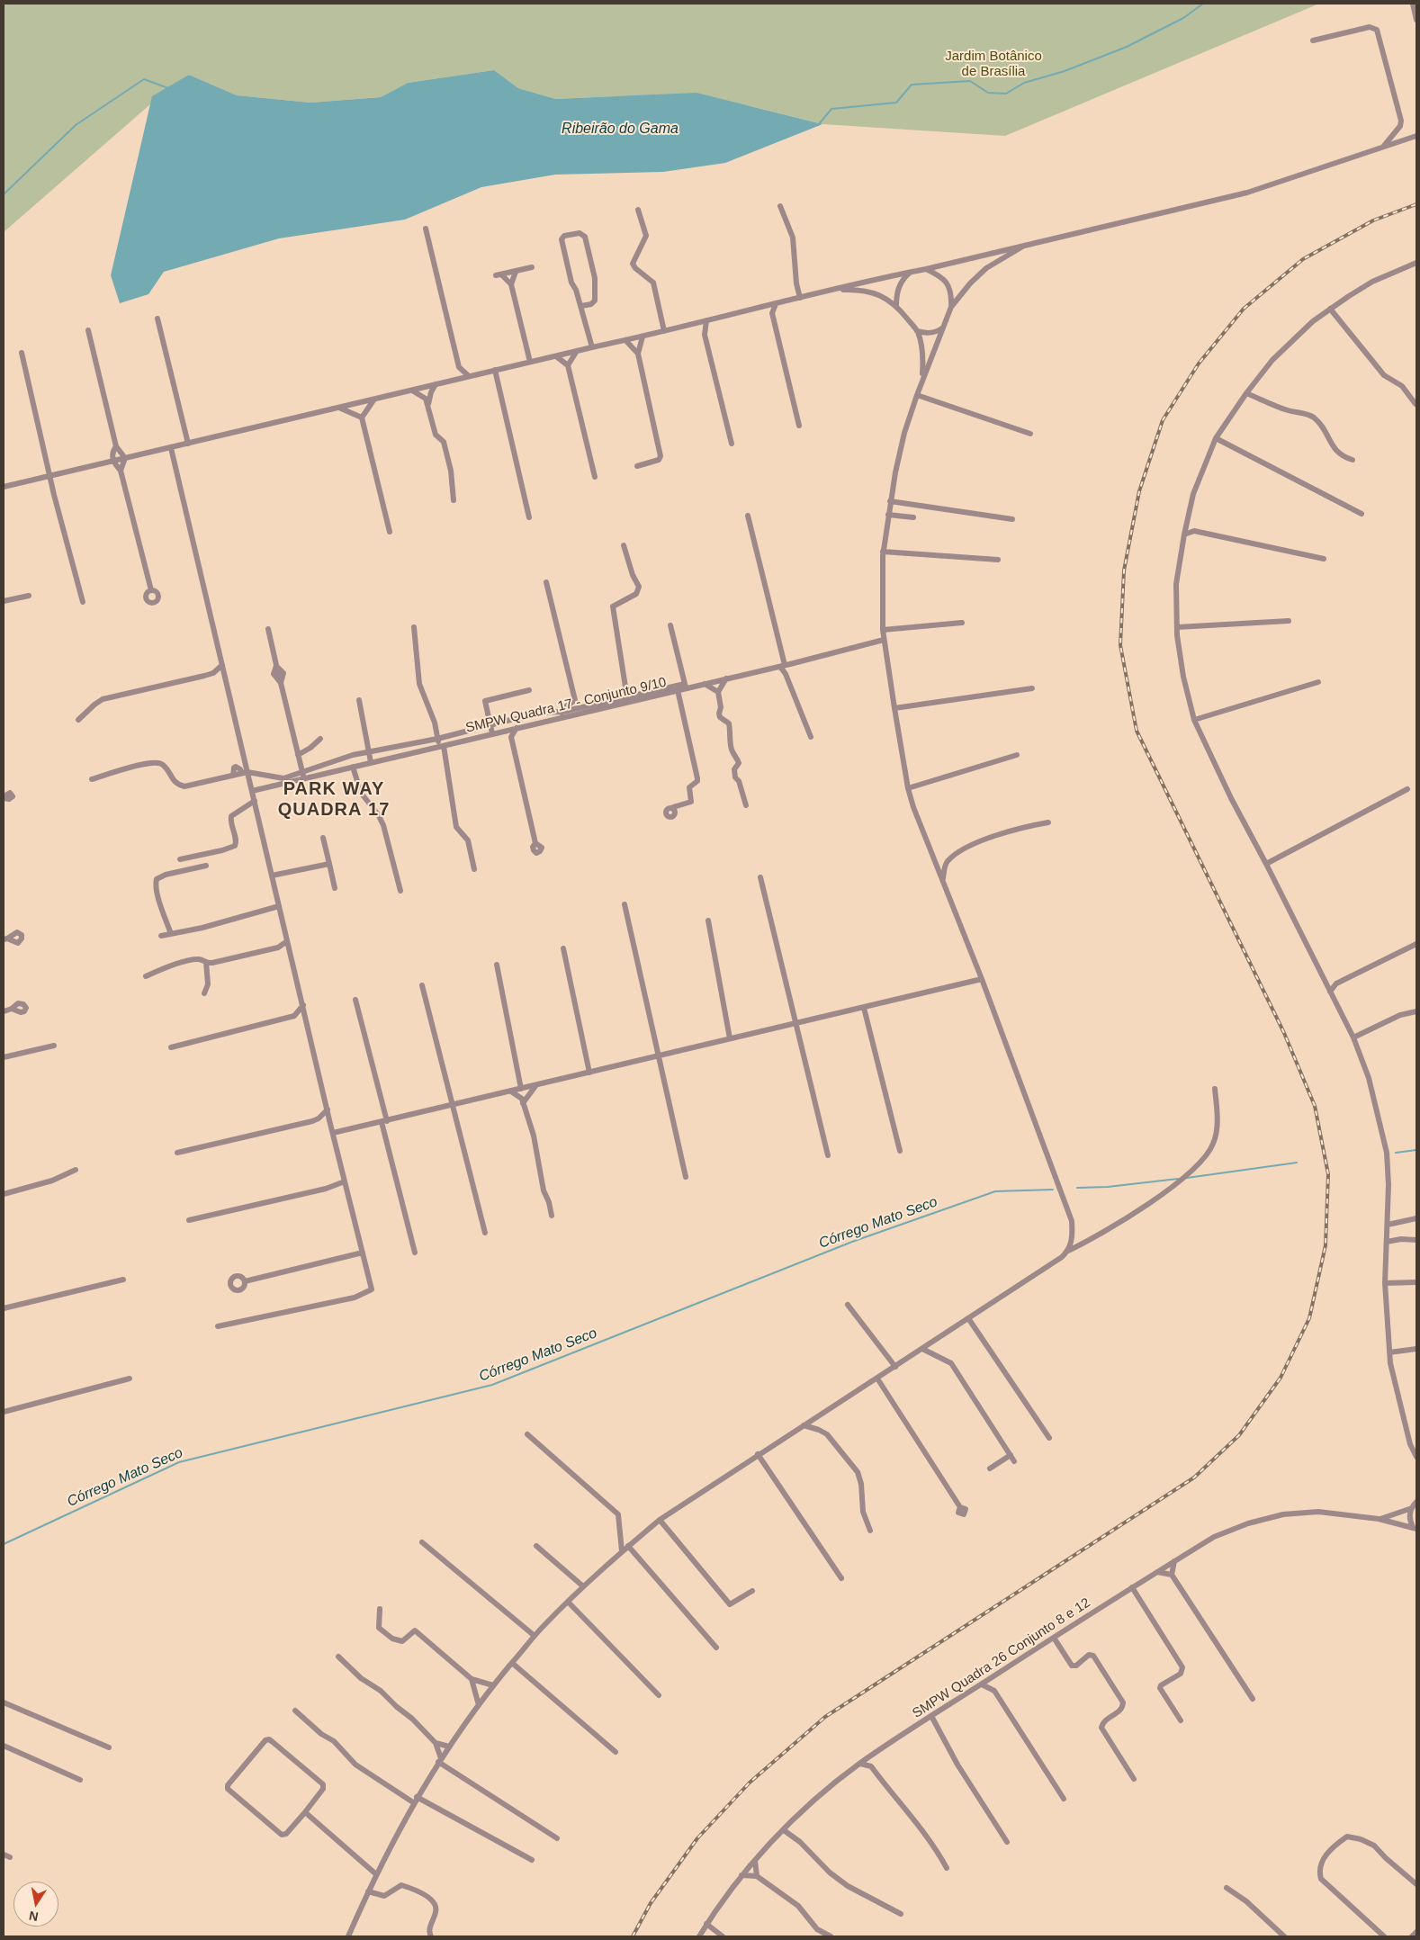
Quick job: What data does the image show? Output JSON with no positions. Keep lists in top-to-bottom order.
{
  "streets": {
    "street": ["SMPW Quadra 17 - Conjunto 9/10", "SMPW Quadra 26 Conjunto 8 e 12"]
  },
  "districts": ["PARK WAY QUADRA 17"],
  "water": ["Ribeirão do Gama", "Córrego Mato Seco"],
  "parks": ["Jardim Botânico de Brasília"],
  "north": "bottom"
}
